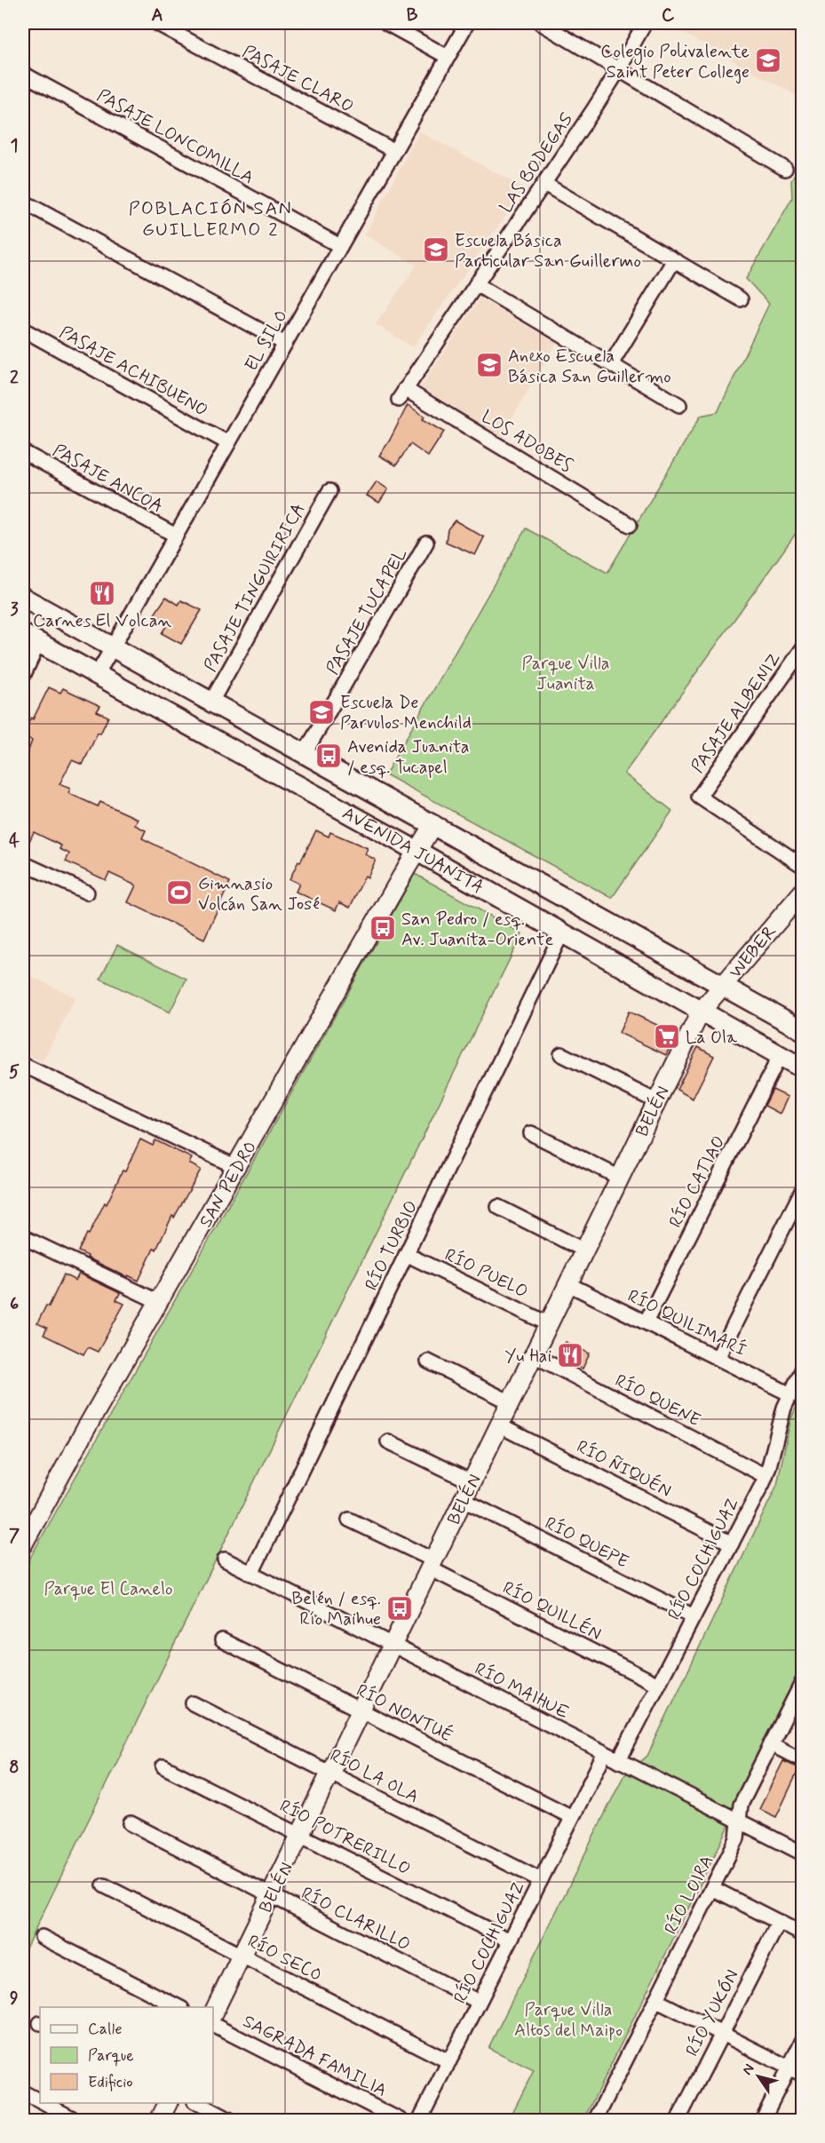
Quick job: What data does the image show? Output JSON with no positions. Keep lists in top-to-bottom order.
{
  "streets": {
    "main road": ["AVENIDA JUANITA"],
    "street": [
      "PASAJE CLARO",
      "PASAJE LONCOMILLA",
      "LAS BODEGAS",
      "EL SILO",
      "PASAJE ACHIBUENO",
      "LOS ADOBES",
      "PASAJE ANCOA",
      "PASAJE TINGUIRIRICA",
      "PASAJE TUCAPEL",
      "PASAJE ALBENIZ",
      "WEBER",
      "BELÉN",
      "RÍO CATIAO",
      "SAN PEDRO",
      "RÍO TURBIO",
      "RÍO PUELO",
      "RÍO QUILIMARÍ",
      "RÍO QUENE",
      "RÍO ÑIQUÉN",
      "RÍO QUEPE",
      "RÍO COCHIGUAZ",
      "RÍO QUILLÉN",
      "RÍO MAIHUE",
      "RÍO NONTUÉ",
      "RÍO LA OLA",
      "RÍO POTRERILLO",
      "RÍO LOIRA",
      "RÍO CLARILLO",
      "RÍO SECO",
      "RÍO YUKÓN",
      "SAGRADA FAMILIA"
    ]
  },
  "crossings": [
    ["PASAJE CLARO", "EL SILO"],
    ["PASAJE LONCOMILLA", "EL SILO"],
    ["LAS BODEGAS", "LOS ADOBES"],
    ["EL SILO", "PASAJE ACHIBUENO"],
    ["EL SILO", "PASAJE ANCOA"],
    ["EL SILO", "AVENIDA JUANITA"],
    ["PASAJE TINGUIRIRICA", "AVENIDA JUANITA"],
    ["PASAJE TUCAPEL", "AVENIDA JUANITA"],
    ["AVENIDA JUANITA", "WEBER"],
    ["AVENIDA JUANITA", "BELÉN"],
    ["AVENIDA JUANITA", "RÍO CATIAO"],
    ["AVENIDA JUANITA", "SAN PEDRO"],
    ["AVENIDA JUANITA", "RÍO TURBIO"],
    ["WEBER", "BELÉN"],
    ["BELÉN", "RÍO PUELO"],
    ["BELÉN", "RÍO QUILIMARÍ"],
    ["BELÉN", "RÍO QUENE"],
    ["BELÉN", "RÍO ÑIQUÉN"],
    ["BELÉN", "RÍO QUEPE"],
    ["BELÉN", "RÍO QUILLÉN"],
    ["BELÉN", "RÍO MAIHUE"],
    ["BELÉN", "RÍO NONTUÉ"],
    ["BELÉN", "RÍO LA OLA"],
    ["BELÉN", "RÍO POTRERILLO"],
    ["BELÉN", "RÍO CLARILLO"],
    ["BELÉN", "RÍO SECO"],
    ["RÍO CATIAO", "RÍO QUILIMARÍ"],
    ["RÍO TURBIO", "RÍO PUELO"],
    ["RÍO TURBIO", "RÍO MAIHUE"],
    ["RÍO QUILIMARÍ", "RÍO COCHIGUAZ"],
    ["RÍO QUENE", "RÍO COCHIGUAZ"],
    ["RÍO ÑIQUÉN", "RÍO COCHIGUAZ"],
    ["RÍO QUEPE", "RÍO COCHIGUAZ"],
    ["RÍO COCHIGUAZ", "RÍO QUILLÉN"],
    ["RÍO COCHIGUAZ", "RÍO MAIHUE"],
    ["RÍO COCHIGUAZ", "RÍO NONTUÉ"],
    ["RÍO COCHIGUAZ", "RÍO LA OLA"],
    ["RÍO COCHIGUAZ", "RÍO POTRERILLO"],
    ["RÍO COCHIGUAZ", "RÍO CLARILLO"],
    ["RÍO COCHIGUAZ", "RÍO SECO"],
    ["RÍO MAIHUE", "RÍO LOIRA"]
  ],
  "districts": ["POBLACIÓN SAN GUILLERMO 2"],
  "parks": ["Parque Villa Juanita", "Parque El Canelo", "Parque Villa Altos del Maipo"],
  "places": {
    "school or university": [
      "Colegio Polivalente Saint Peter College",
      "Escuela Básica Particular San Guillermo",
      "Anexo Escuela Básica San Guillermo",
      "Escuela De Parvulos Menchild"
    ],
    "restaurant": ["Carnes El Volcan", "Yu Hai"],
    "bus stop": ["Avenida Juanita / esq. Tucapel", "San Pedro / esq. Av. Juanita-Oriente", "Belén / esq. Río Maihue"],
    "sports": ["Gimnasio Volcán San José"],
    "supermarket": ["La Ola"]
  },
  "legend": ["Calle", "Parque", "Edificio"],
  "north": "top left",
  "grid": {
    "columns": ["A", "B", "C"],
    "rows": [
      "1",
      "2",
      "3",
      "4",
      "5",
      "6",
      "7",
      "8",
      "9"
    ]
  }
}
